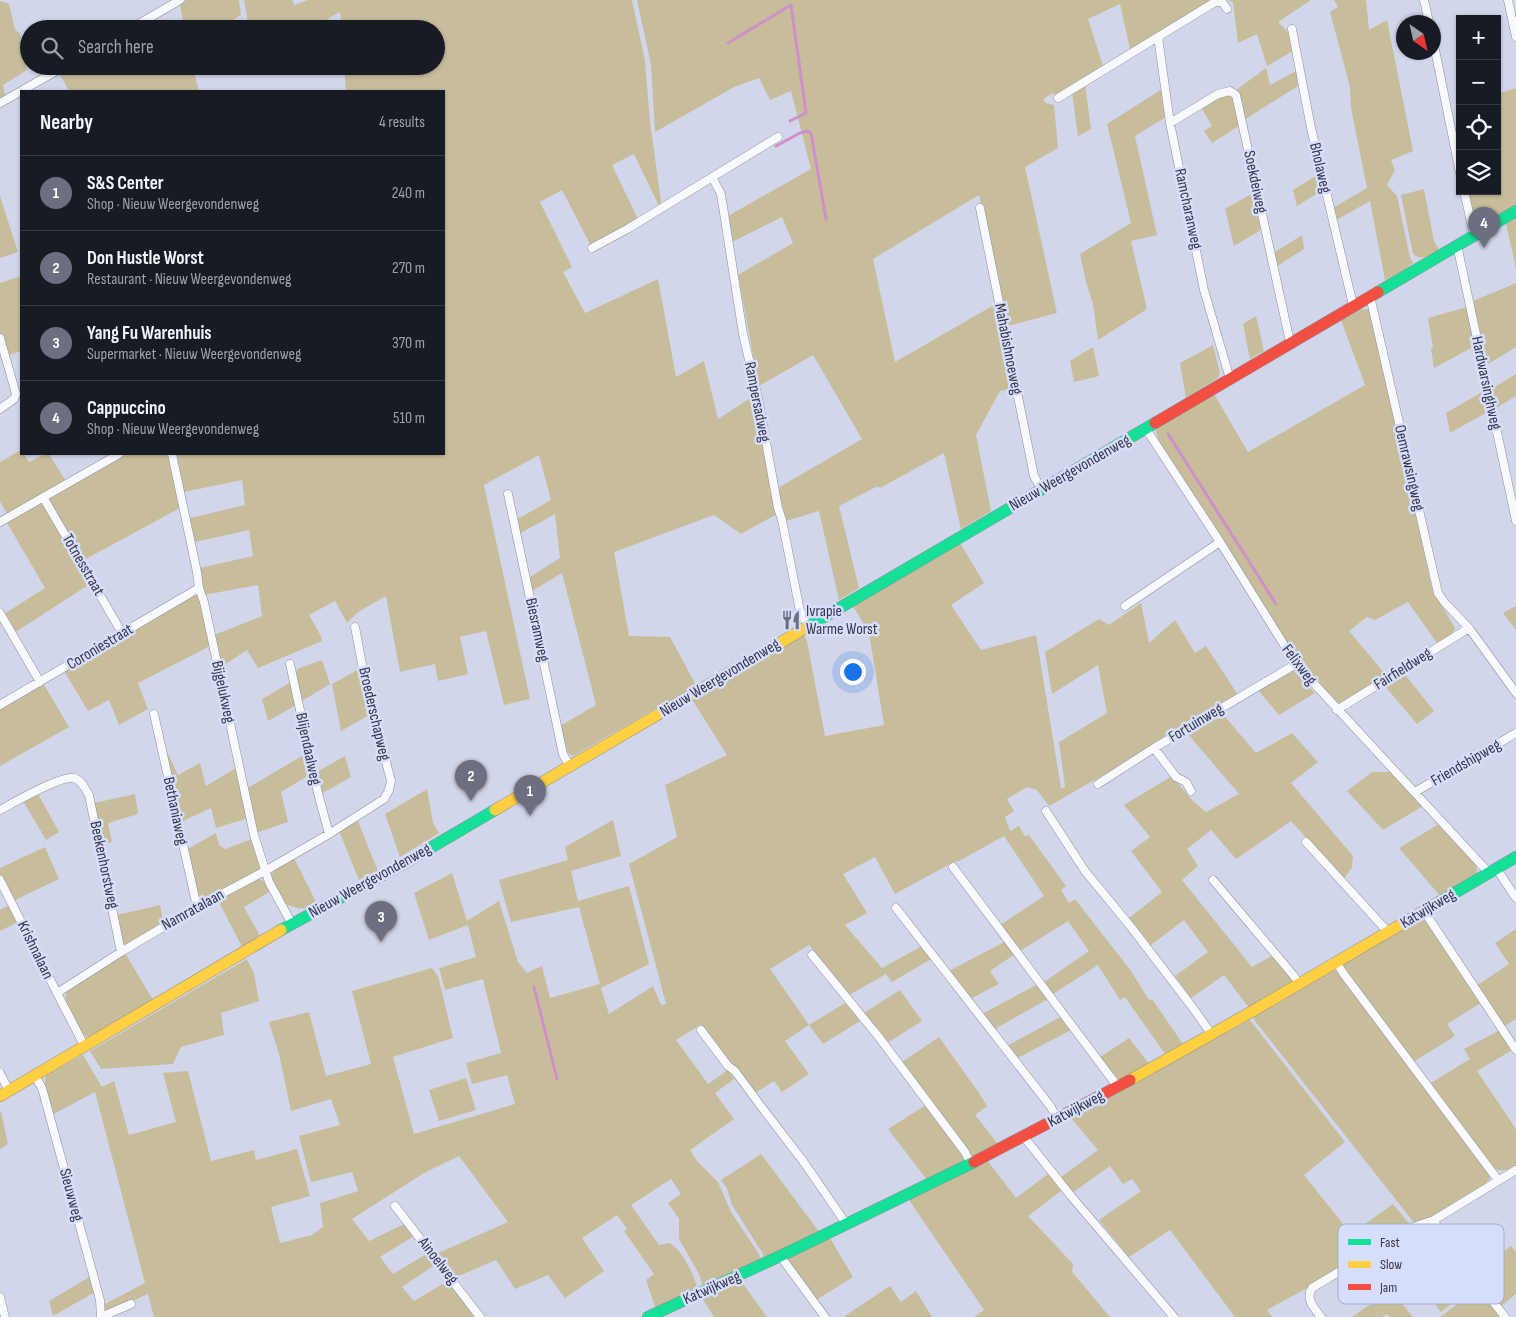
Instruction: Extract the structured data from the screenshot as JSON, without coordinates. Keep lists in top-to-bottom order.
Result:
{
  "streets": {
    "street": [
      "Bholaweg",
      "Soekdeiweg",
      "Ramcharanweg",
      "Mahabishnoeweg",
      "Hardwarsinghweg",
      "Rampersadweg",
      "Oemrawsingweg",
      "Nieuw Weergevondenweg",
      "Totnesstraat",
      "Biesramweg",
      "Coroniestraat",
      "Felixweg",
      "Fairfieldweg",
      "Bijgelukweg",
      "Broederschapweg",
      "Fortuinweg",
      "Blijendaalweg",
      "Friendshipweg",
      "Bethaniaweg",
      "Beekenhorstweg",
      "Katwijkweg",
      "Namratalaan",
      "Krishnalaan",
      "Sieuwweg",
      "Ainoelweg"
    ]
  },
  "crossings": [
    ["Bholaweg", "Nieuw Weergevondenweg"],
    ["Soekdeiweg", "Ramcharanweg"],
    ["Soekdeiweg", "Nieuw Weergevondenweg"],
    ["Ramcharanweg", "Nieuw Weergevondenweg"],
    ["Mahabishnoeweg", "Nieuw Weergevondenweg"],
    ["Hardwarsinghweg", "Nieuw Weergevondenweg"],
    ["Rampersadweg", "Nieuw Weergevondenweg"],
    ["Oemrawsingweg", "Nieuw Weergevondenweg"],
    ["Oemrawsingweg", "Fairfieldweg"],
    ["Nieuw Weergevondenweg", "Biesramweg"],
    ["Nieuw Weergevondenweg", "Felixweg"],
    ["Nieuw Weergevondenweg", "Bijgelukweg"],
    ["Nieuw Weergevondenweg", "Sieuwweg"],
    ["Totnesstraat", "Coroniestraat"],
    ["Coroniestraat", "Bijgelukweg"],
    ["Felixweg", "Fairfieldweg"],
    ["Felixweg", "Fortuinweg"],
    ["Felixweg", "Friendshipweg"],
    ["Felixweg", "Katwijkweg"],
    ["Bijgelukweg", "Namratalaan"],
    ["Broederschapweg", "Namratalaan"],
    ["Blijendaalweg", "Namratalaan"],
    ["Bethaniaweg", "Namratalaan"],
    ["Beekenhorstweg", "Namratalaan"],
    ["Namratalaan", "Krishnalaan"]
  ],
  "places": {
    "restaurant": ["Ivrapie Warme Worst"]
  },
  "legend": ["Fast", "Slow", "Jam"],
  "north": "bottom right",
  "page": {
    "map_buttons": ["+", "−"],
    "search": "Search here",
    "heading": ["Nearby", "4 results"],
    "list": [
      {
        "mark": "1",
        "name": "S&S Center",
        "note": "Shop · Nieuw Weergevondenweg",
        "value": "240 m"
      },
      {
        "mark": "2",
        "name": "Don Hustle Worst",
        "note": "Restaurant · Nieuw Weergevondenweg",
        "value": "270 m"
      },
      {
        "mark": "3",
        "name": "Yang Fu Warenhuis",
        "note": "Supermarket · Nieuw Weergevondenweg",
        "value": "370 m"
      },
      {
        "mark": "4",
        "name": "Cappuccino",
        "note": "Shop · Nieuw Weergevondenweg",
        "value": "510 m"
      }
    ],
    "pins": [
      "4",
      "2",
      "1",
      "3"
    ]
  }
}
